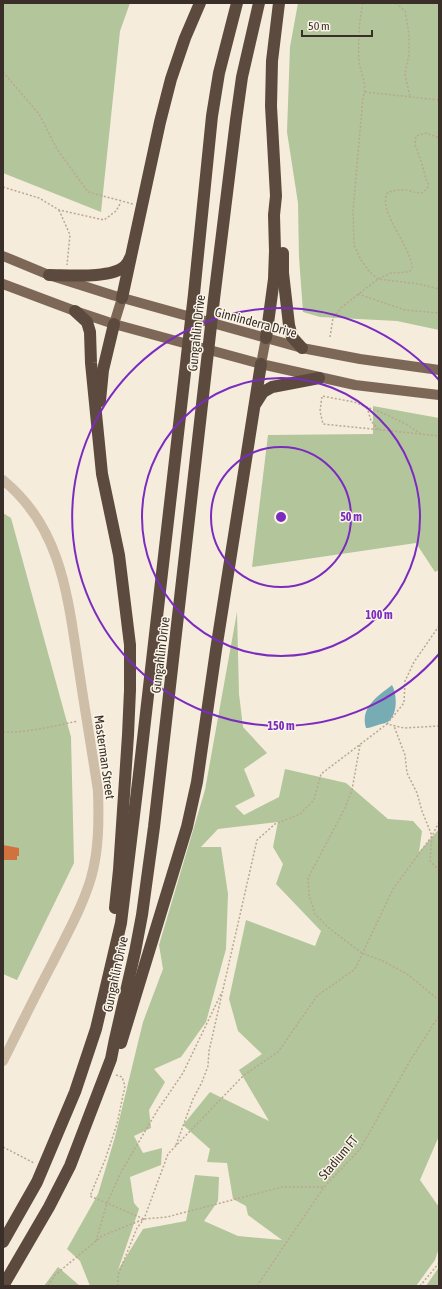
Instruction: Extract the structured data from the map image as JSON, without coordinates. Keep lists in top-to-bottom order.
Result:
{
  "streets": {
    "highway": ["Gungahlin Drive"],
    "main road": ["Ginninderra Drive"],
    "street": ["Masterman Street"],
    "path": ["Stadium FT"]
  },
  "scale_bar": "50 m",
  "rings": ["50 m", "100 m", "150 m"]
}
